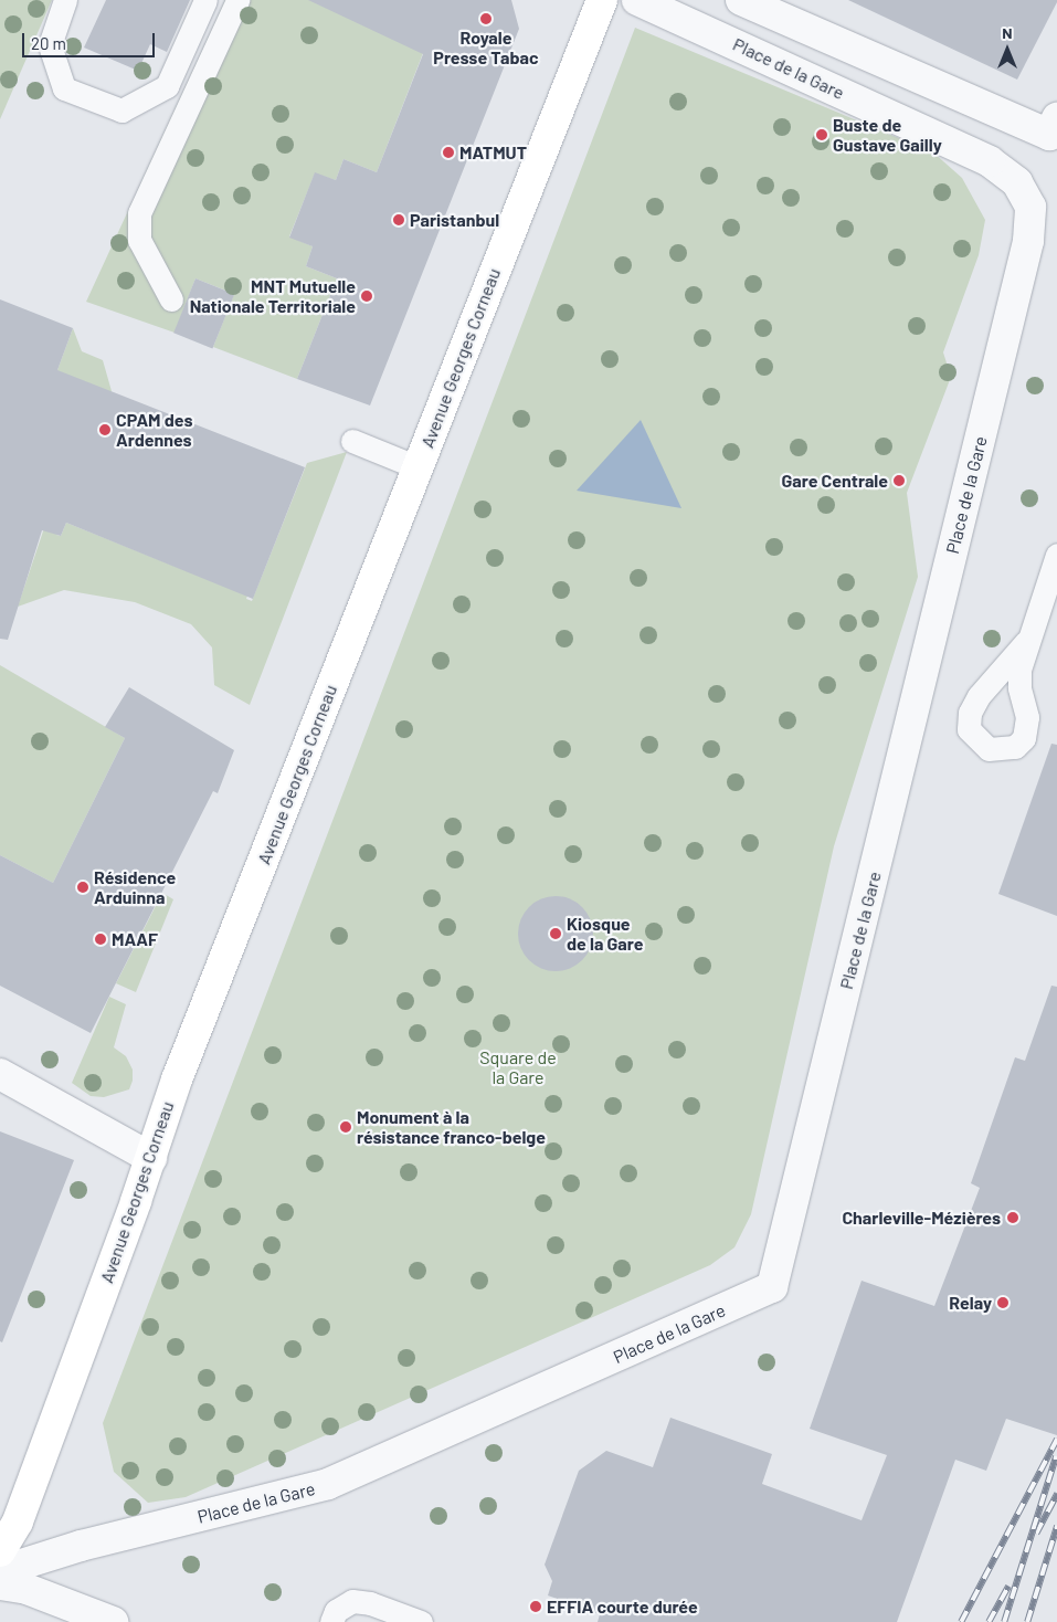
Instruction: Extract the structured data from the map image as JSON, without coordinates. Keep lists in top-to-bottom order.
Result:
{
  "streets": {
    "main road": ["Avenue Georges Corneau"],
    "street": ["Place de la Gare"]
  },
  "parks": ["Square de la Gare"],
  "places": [
    "Royale Presse Tabac",
    "Buste de Gustave Gailly",
    "MATMUT",
    "Paristanbul",
    "MNT Mutuelle Nationale Territoriale",
    "CPAM des Ardennes",
    "Gare Centrale",
    "Résidence Arduinna",
    "Kiosque de la Gare",
    "MAAF",
    "Monument à la résistance franco-belge",
    "Charleville-Mézières",
    "Relay",
    "EFFIA courte durée"
  ],
  "scale_bar": "20 m",
  "north": "top"
}
